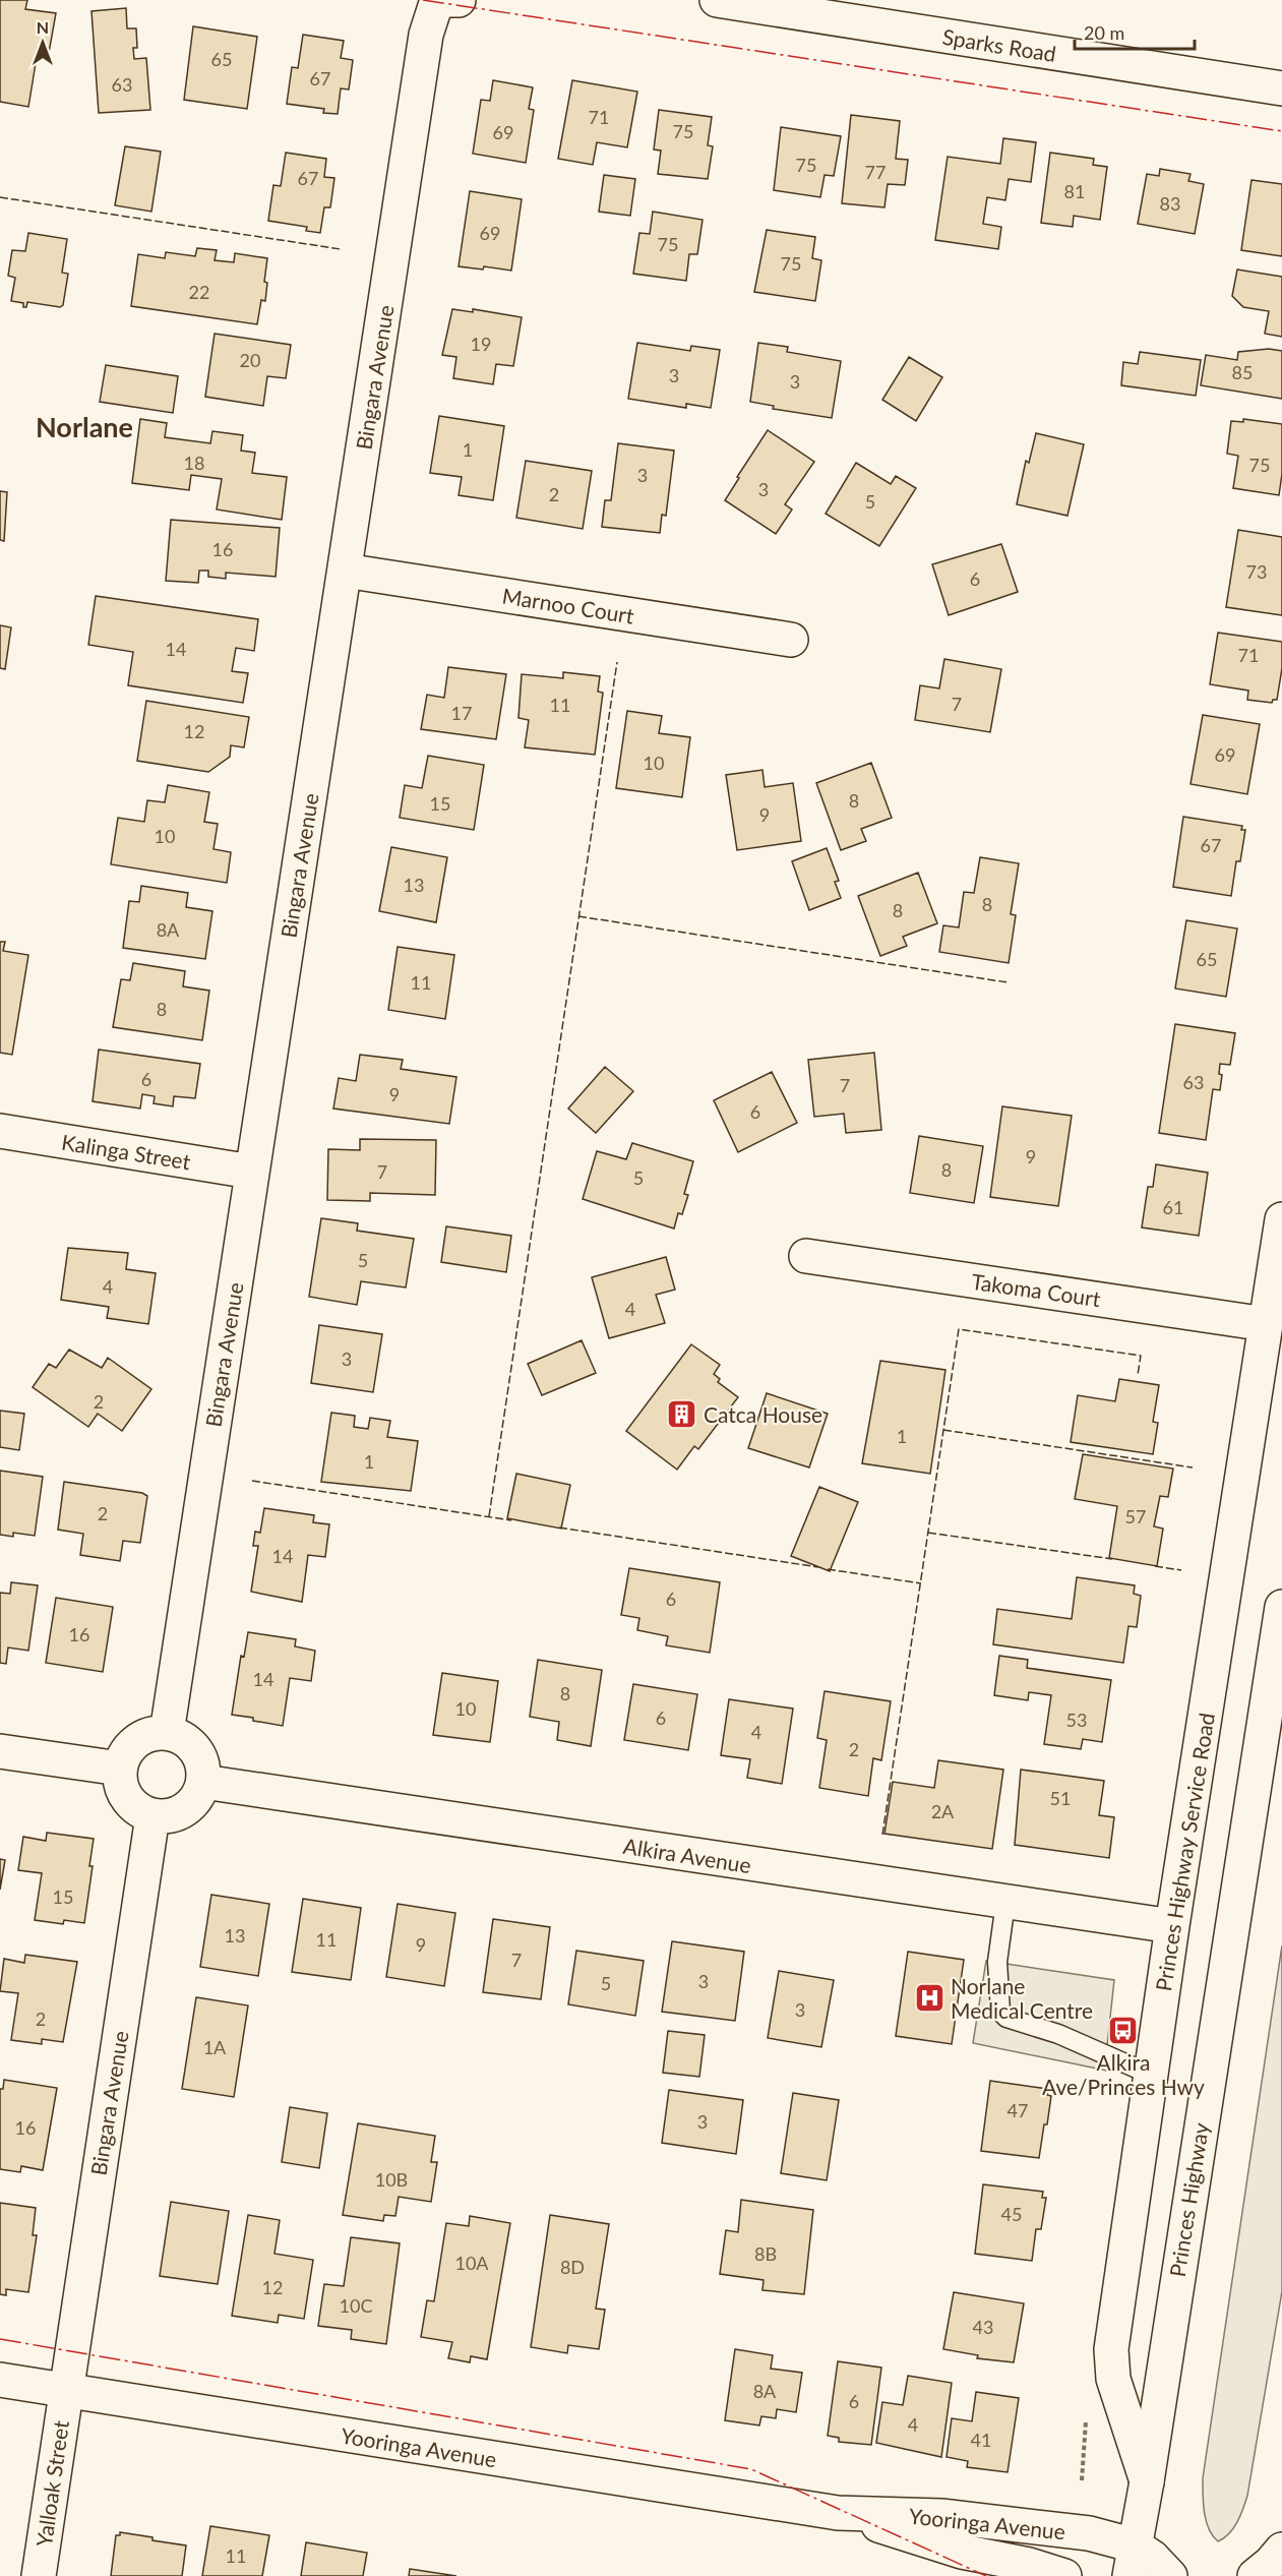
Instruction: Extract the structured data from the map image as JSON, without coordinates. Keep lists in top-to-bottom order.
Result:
{
  "streets": {
    "main road": [
      "Sparks Road",
      "Bingara Avenue",
      "Marnoo Court",
      "Kalinga Street",
      "Takoma Court",
      "Princes Highway Service Road",
      "Alkira Avenue",
      "Princes Highway",
      "Yooringa Avenue",
      "Yalloak Street"
    ]
  },
  "crossings": [
    ["Bingara Avenue", "Marnoo Court"],
    ["Bingara Avenue", "Kalinga Street"],
    ["Bingara Avenue", "Alkira Avenue"],
    ["Bingara Avenue", "Yooringa Avenue"],
    ["Bingara Avenue", "Yalloak Street"],
    ["Takoma Court", "Princes Highway Service Road"],
    ["Princes Highway Service Road", "Alkira Avenue"],
    ["Princes Highway Service Road", "Princes Highway"],
    ["Princes Highway", "Yooringa Avenue"],
    ["Yooringa Avenue", "Yalloak Street"]
  ],
  "districts": ["Norlane"],
  "places": {
    "building": ["Catca House"],
    "hospital": ["Norlane Medical Centre"],
    "bus stop": ["Alkira Ave/Princes Hwy"]
  },
  "house_numbers": [
    "65",
    "67",
    "63",
    "71",
    "75",
    "69",
    "75",
    "77",
    "67",
    "81",
    "83",
    "69",
    "75",
    "75",
    "22",
    "19",
    "20",
    "85",
    "3",
    "3",
    "1",
    "18",
    "75",
    "3",
    "3",
    "2",
    "5",
    "16",
    "73",
    "6",
    "14",
    "71",
    "7",
    "11",
    "17",
    "12",
    "69",
    "10",
    "8",
    "15",
    "9",
    "10",
    "67",
    "13",
    "8",
    "8",
    "8A",
    "65",
    "11",
    "8",
    "6",
    "63",
    "7",
    "9",
    "6",
    "9",
    "8",
    "7",
    "5",
    "61",
    "5",
    "4",
    "4",
    "3",
    "2",
    "1",
    "1",
    "2",
    "57",
    "14",
    "6",
    "16",
    "14",
    "8",
    "10",
    "6",
    "53",
    "4",
    "2",
    "51",
    "2A",
    "15",
    "13",
    "11",
    "9",
    "7",
    "3",
    "5",
    "3",
    "2",
    "1A",
    "47",
    "3",
    "16",
    "10B",
    "45",
    "8B",
    "10A",
    "8D",
    "12",
    "10C",
    "43",
    "8A",
    "6",
    "4",
    "41",
    "11"
  ],
  "scale_bar": "20 m",
  "north": "top"
}
